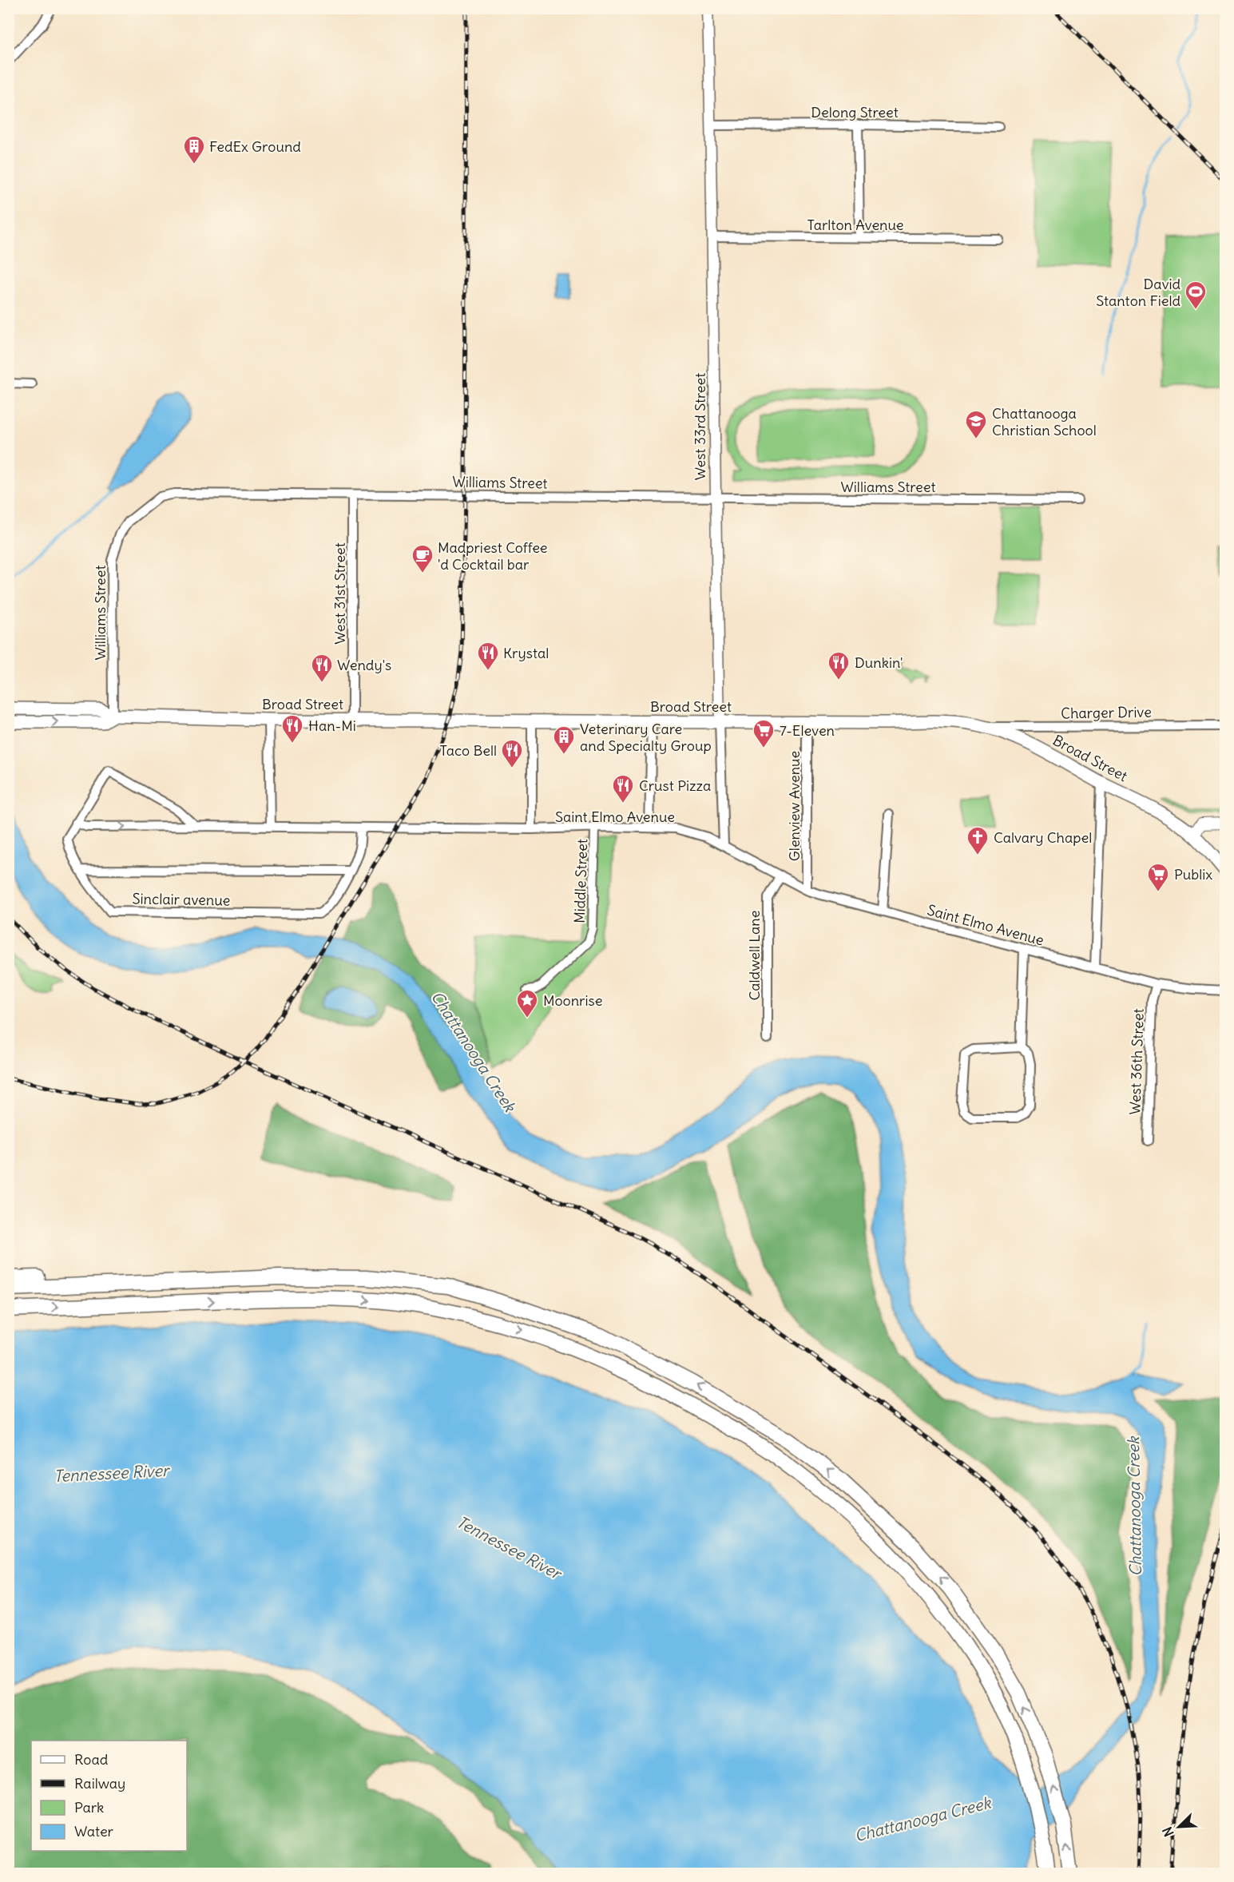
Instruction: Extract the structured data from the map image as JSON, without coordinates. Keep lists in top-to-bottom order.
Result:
{
  "streets": {
    "main road": ["Broad Street"],
    "street": [
      "Delong Street",
      "Tarlton Avenue",
      "West 33rd Street",
      "Williams Street",
      "West 31st Street",
      "Charger Drive",
      "Glenview Avenue",
      "Saint Elmo Avenue",
      "Middle Street",
      "Sinclair avenue",
      "Caldwell Lane",
      "West 36th Street"
    ]
  },
  "crossings": [
    ["Delong Street", "West 33rd Street"],
    ["Tarlton Avenue", "West 33rd Street"],
    ["West 33rd Street", "Williams Street"],
    ["West 33rd Street", "Broad Street"],
    ["West 33rd Street", "Saint Elmo Avenue"],
    ["Williams Street", "West 31st Street"],
    ["Williams Street", "Broad Street"],
    ["West 31st Street", "Broad Street"],
    ["Broad Street", "Charger Drive"],
    ["Broad Street", "Glenview Avenue"],
    ["Glenview Avenue", "Saint Elmo Avenue"],
    ["Saint Elmo Avenue", "Middle Street"],
    ["Saint Elmo Avenue", "Sinclair avenue"],
    ["Saint Elmo Avenue", "Caldwell Lane"],
    ["Saint Elmo Avenue", "West 36th Street"]
  ],
  "water": ["Chattanooga Creek", "Tennessee River"],
  "places": {
    "building": ["FedEx Ground", "Veterinary Care and Specialty Group"],
    "sports": ["David Stanton Field"],
    "school or university": ["Chattanooga Christian School"],
    "cafe": ["Madpriest Coffee 'd Cocktail bar"],
    "restaurant": [
      "Krystal",
      "Dunkin'",
      "Wendy's",
      "Han-Mi",
      "Taco Bell",
      "Crust Pizza"
    ],
    "supermarket": ["7-Eleven", "Publix"],
    "church": ["Calvary Chapel"],
    "place": ["Moonrise"]
  },
  "legend": [
    "Road",
    "Railway",
    "Park",
    "Water"
  ],
  "north": "bottom left"
}
